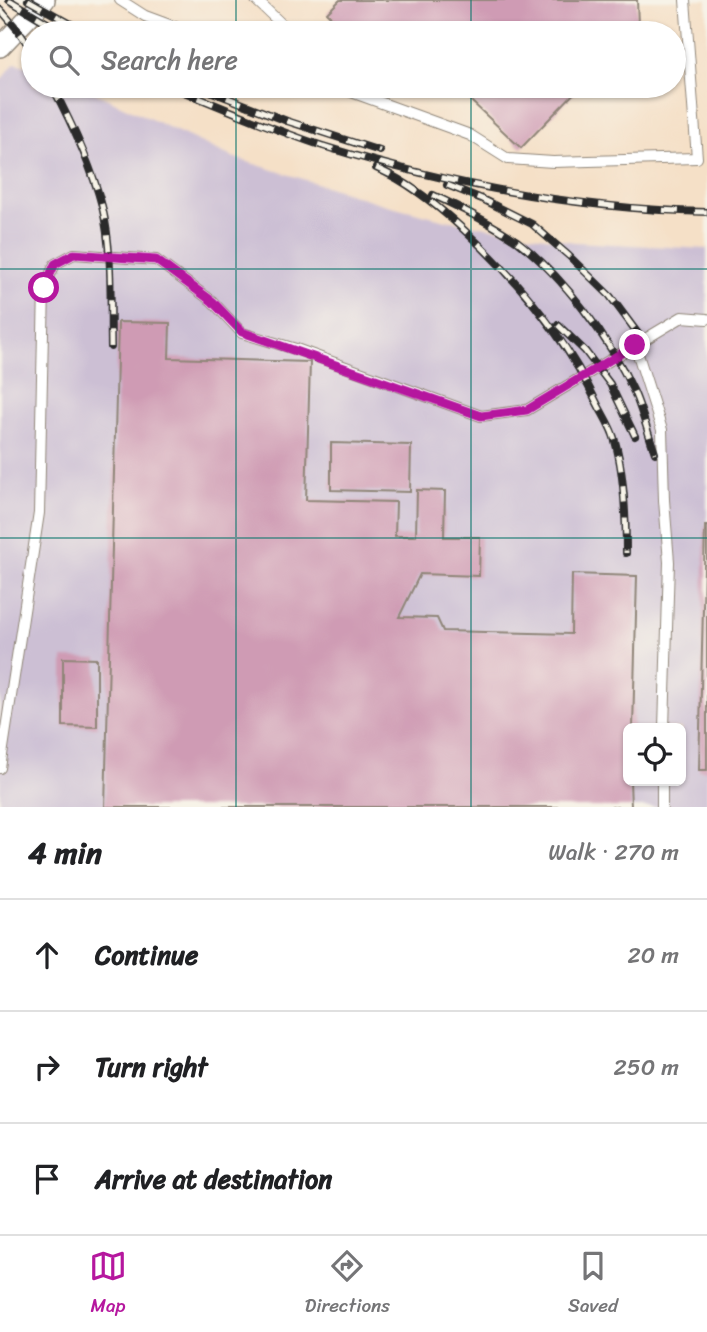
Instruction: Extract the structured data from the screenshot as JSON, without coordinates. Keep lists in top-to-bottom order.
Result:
{
  "page": {
    "search": "Search here",
    "heading": ["4 min", "Walk · 270 m"],
    "list": [
      ["Continue", "20 m"],
      ["Turn right", "250 m"],
      "Arrive at destination"
    ],
    "nav": ["Map", "Directions", "Saved"]
  }
}
